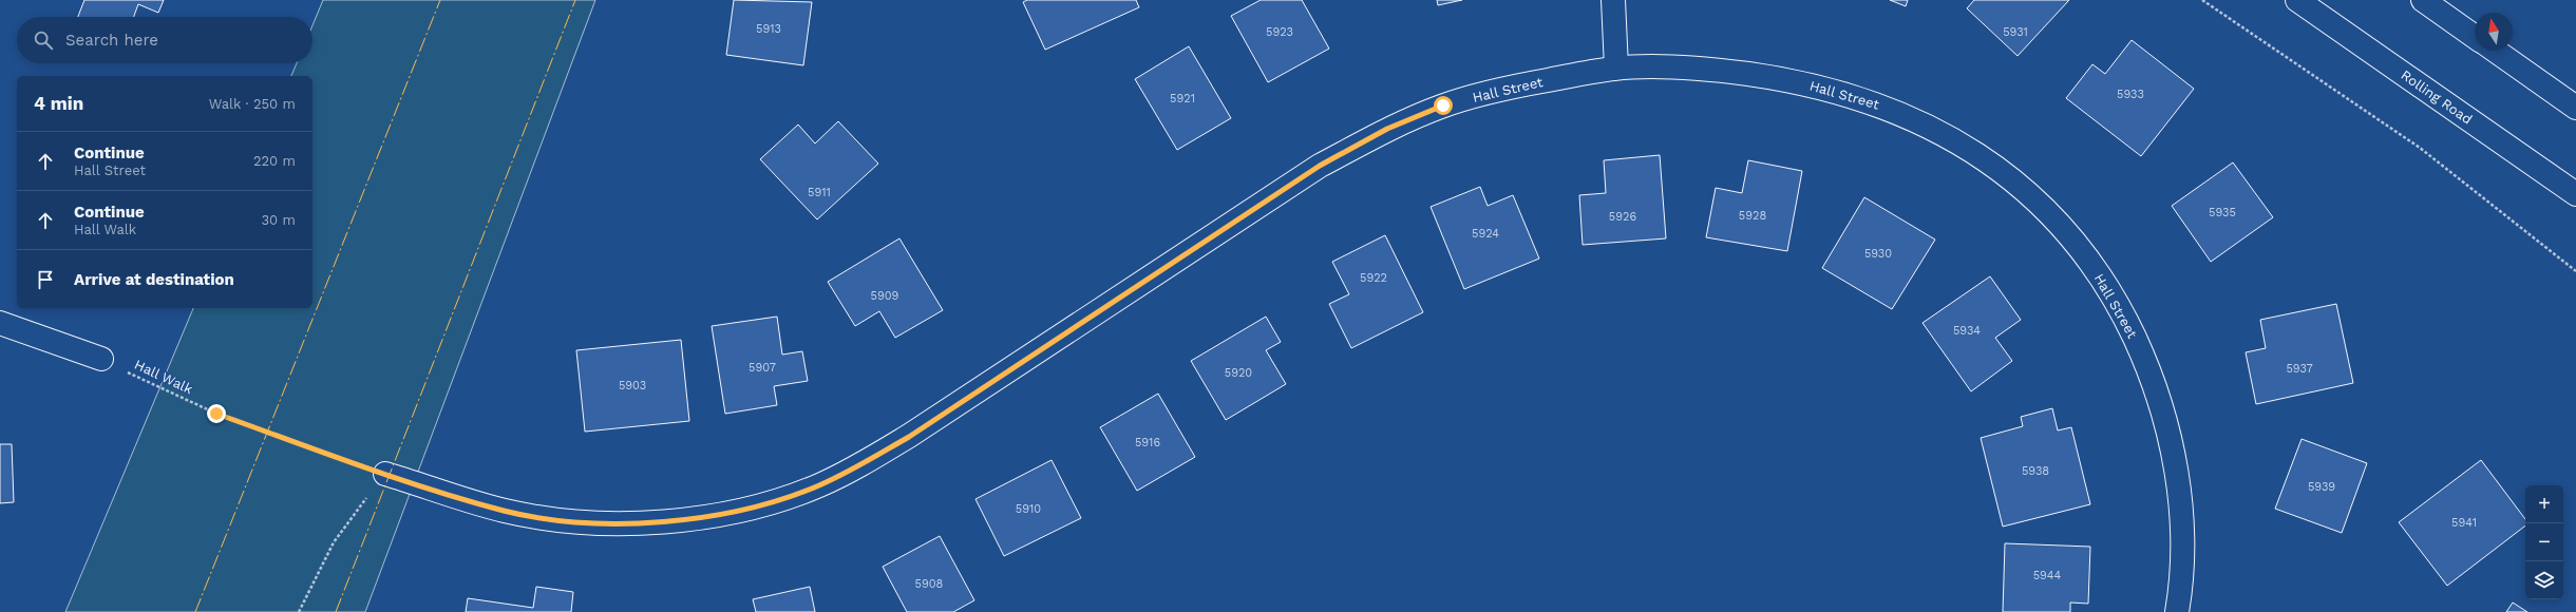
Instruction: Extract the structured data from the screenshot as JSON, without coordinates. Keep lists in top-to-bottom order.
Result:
{
  "streets": {
    "street": ["Hall Street", "Rolling Road"],
    "path": ["Hall Walk"]
  },
  "crossings": [
    ["Hall Street", "Hall Walk"]
  ],
  "house_numbers": [
    "5913",
    "5923",
    "5931",
    "5933",
    "5921",
    "5911",
    "5935",
    "5928",
    "5926",
    "5924",
    "5930",
    "5922",
    "5909",
    "5934",
    "5907",
    "5937",
    "5920",
    "5903",
    "5916",
    "5938",
    "5939",
    "5910",
    "5941",
    "5944",
    "5908"
  ],
  "north": "top",
  "page": {
    "search": "Search here",
    "heading": ["4 min", "Walk · 250 m"],
    "list": [
      ["Continue", "Hall Street", "220 m"],
      ["Continue", "Hall Walk", "30 m"],
      "Arrive at destination"
    ],
    "map_buttons": ["+", "−"]
  }
}
